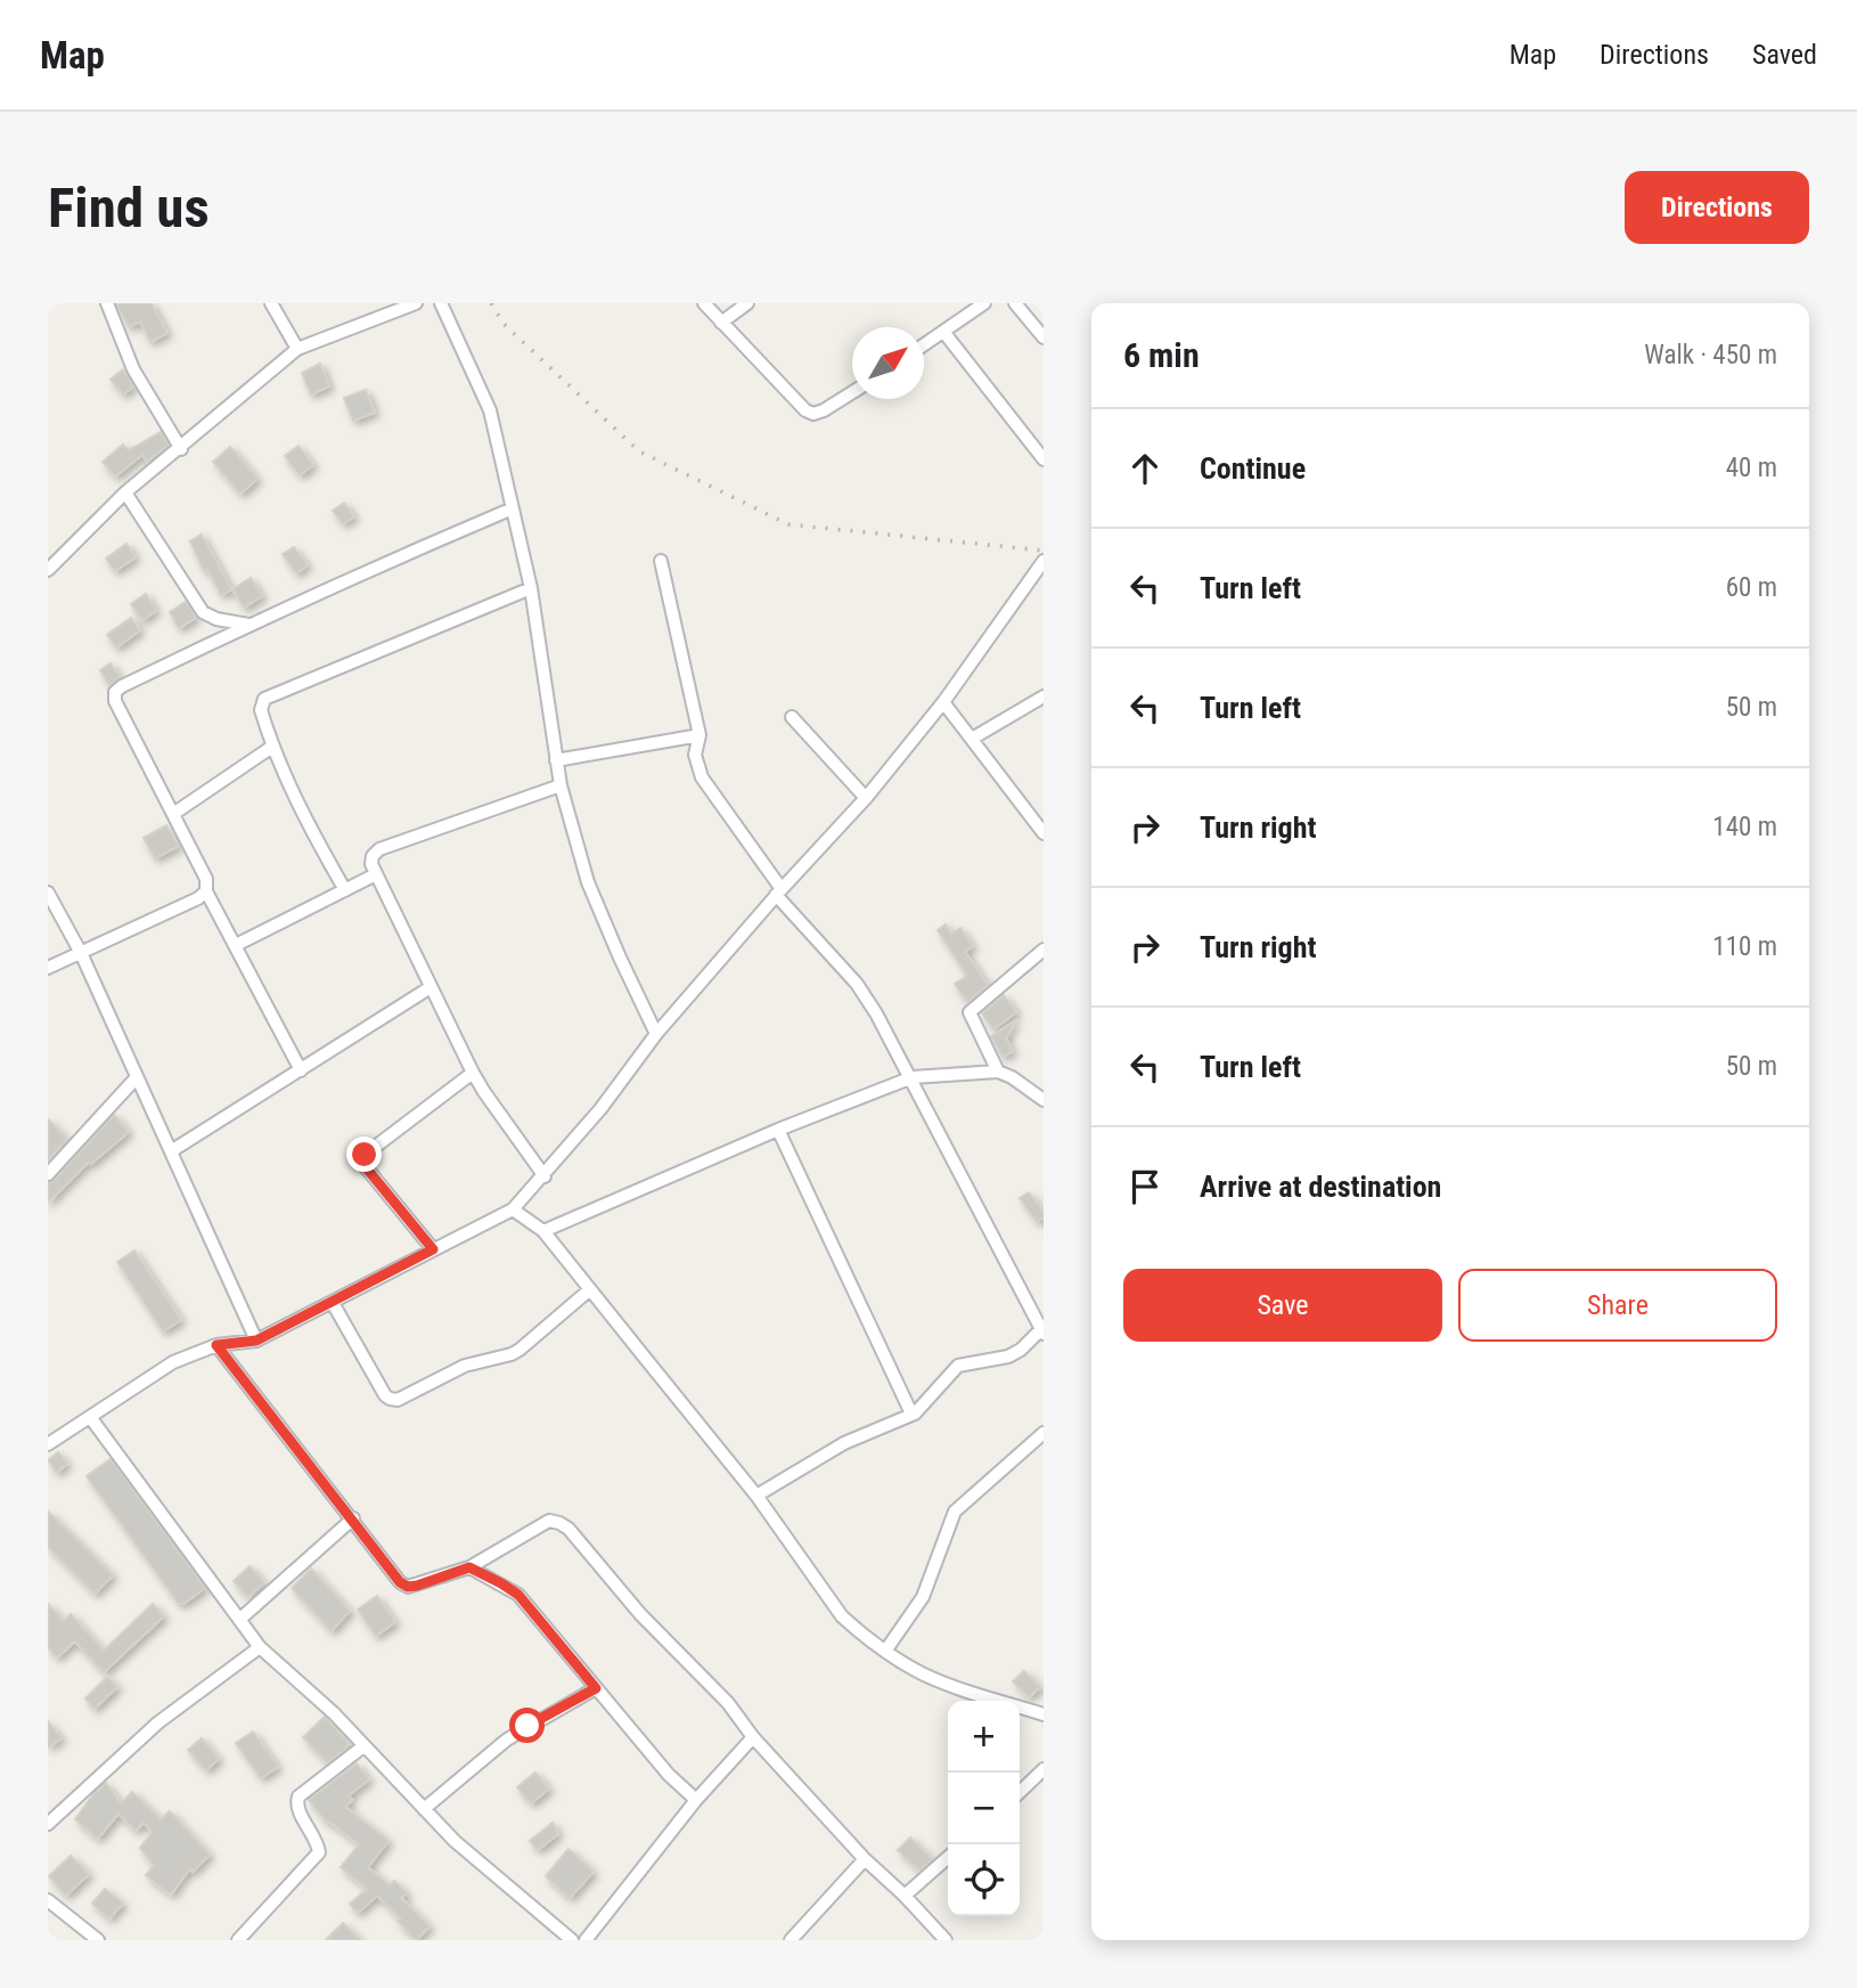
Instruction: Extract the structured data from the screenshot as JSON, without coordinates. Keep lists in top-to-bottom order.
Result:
{
  "north": "top right",
  "page": {
    "header": "Map",
    "nav": ["Map", "Directions", "Saved"],
    "buttons": [
      "Directions",
      ["Save", "Share"]
    ],
    "title": "Find us",
    "heading": ["6 min", "Walk · 450 m"],
    "list": [
      ["Continue", "40 m"],
      ["Turn left", "60 m"],
      ["Turn left", "50 m"],
      ["Turn right", "140 m"],
      ["Turn right", "110 m"],
      ["Turn left", "50 m"],
      "Arrive at destination"
    ],
    "map_buttons": ["+", "−"]
  }
}
